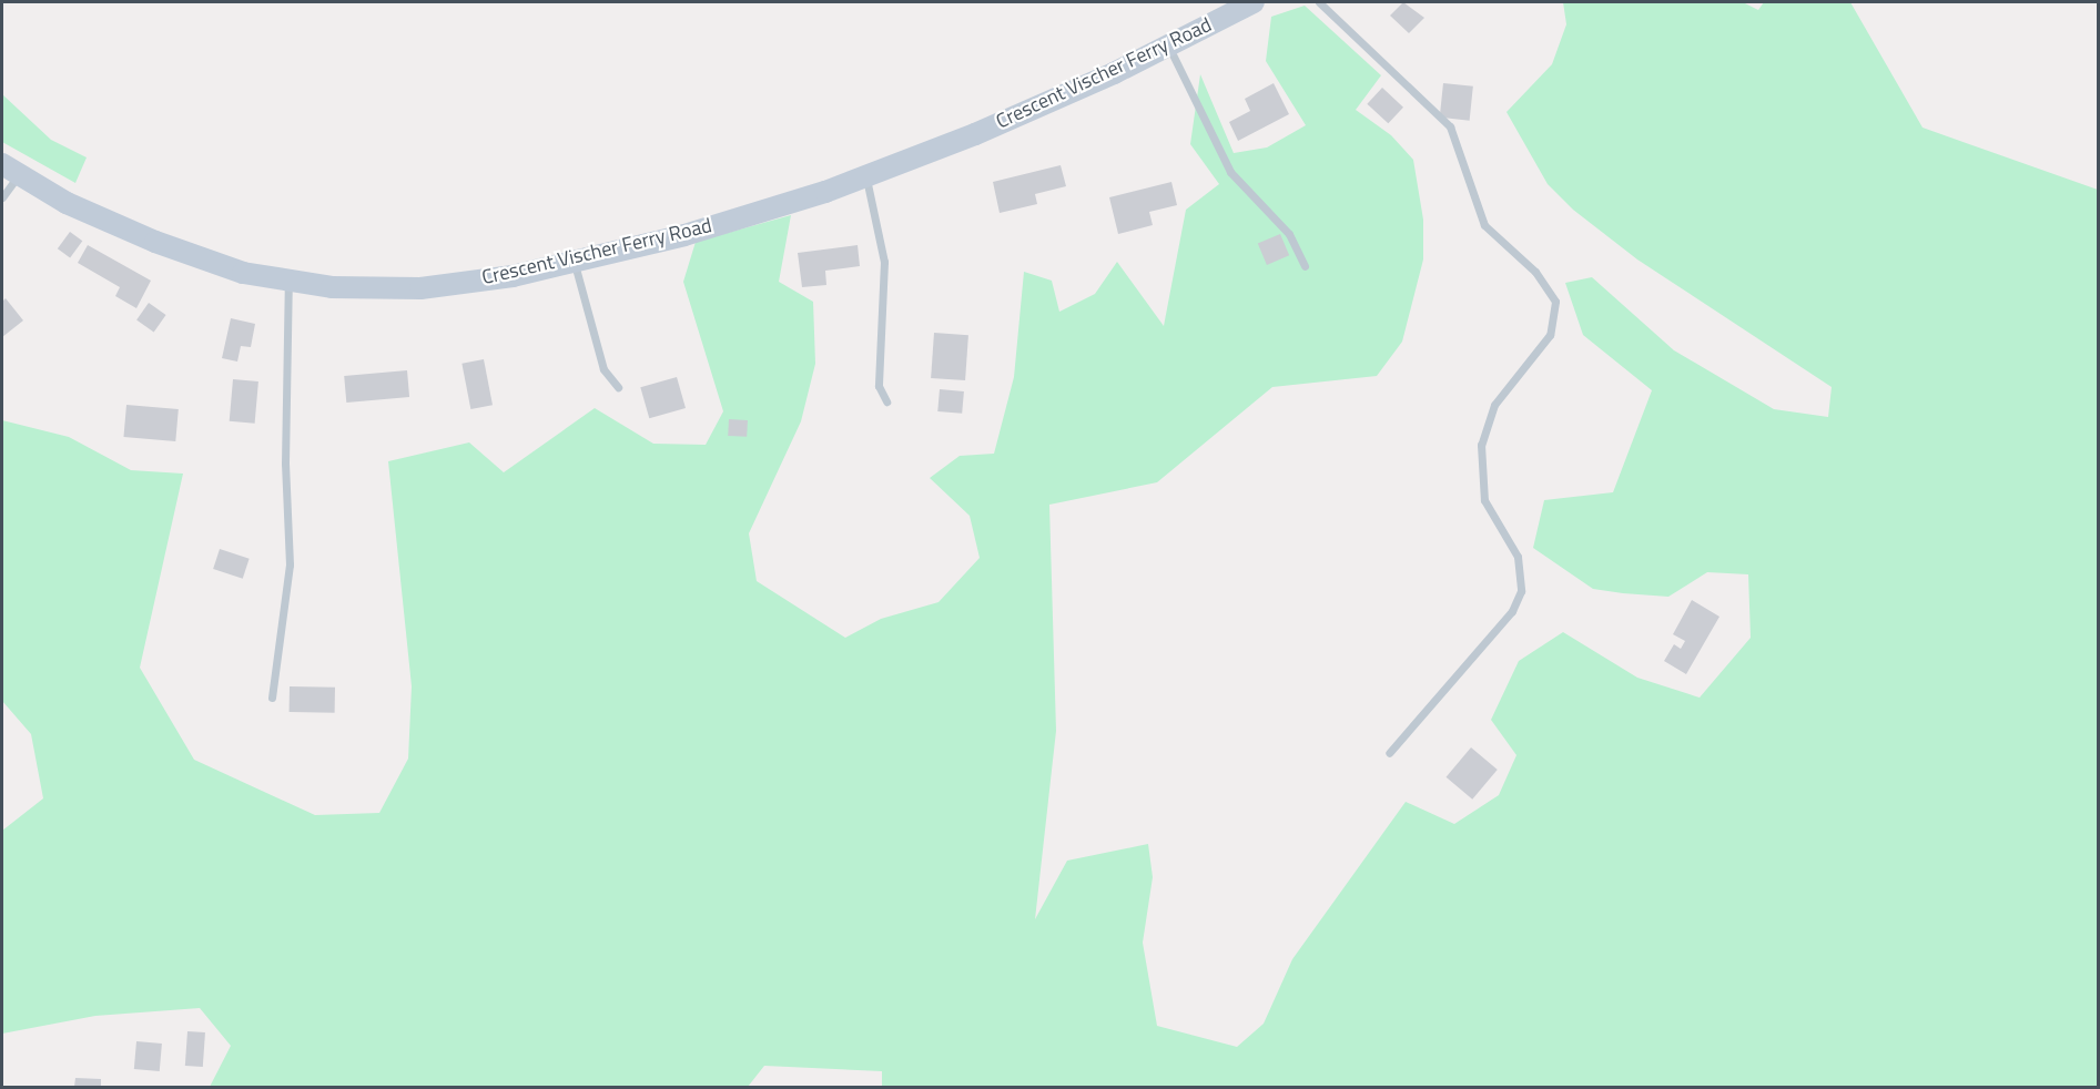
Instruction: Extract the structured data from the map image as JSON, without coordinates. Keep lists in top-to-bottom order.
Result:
{
  "streets": {
    "main road": ["Crescent Vischer Ferry Road"]
  }
}
